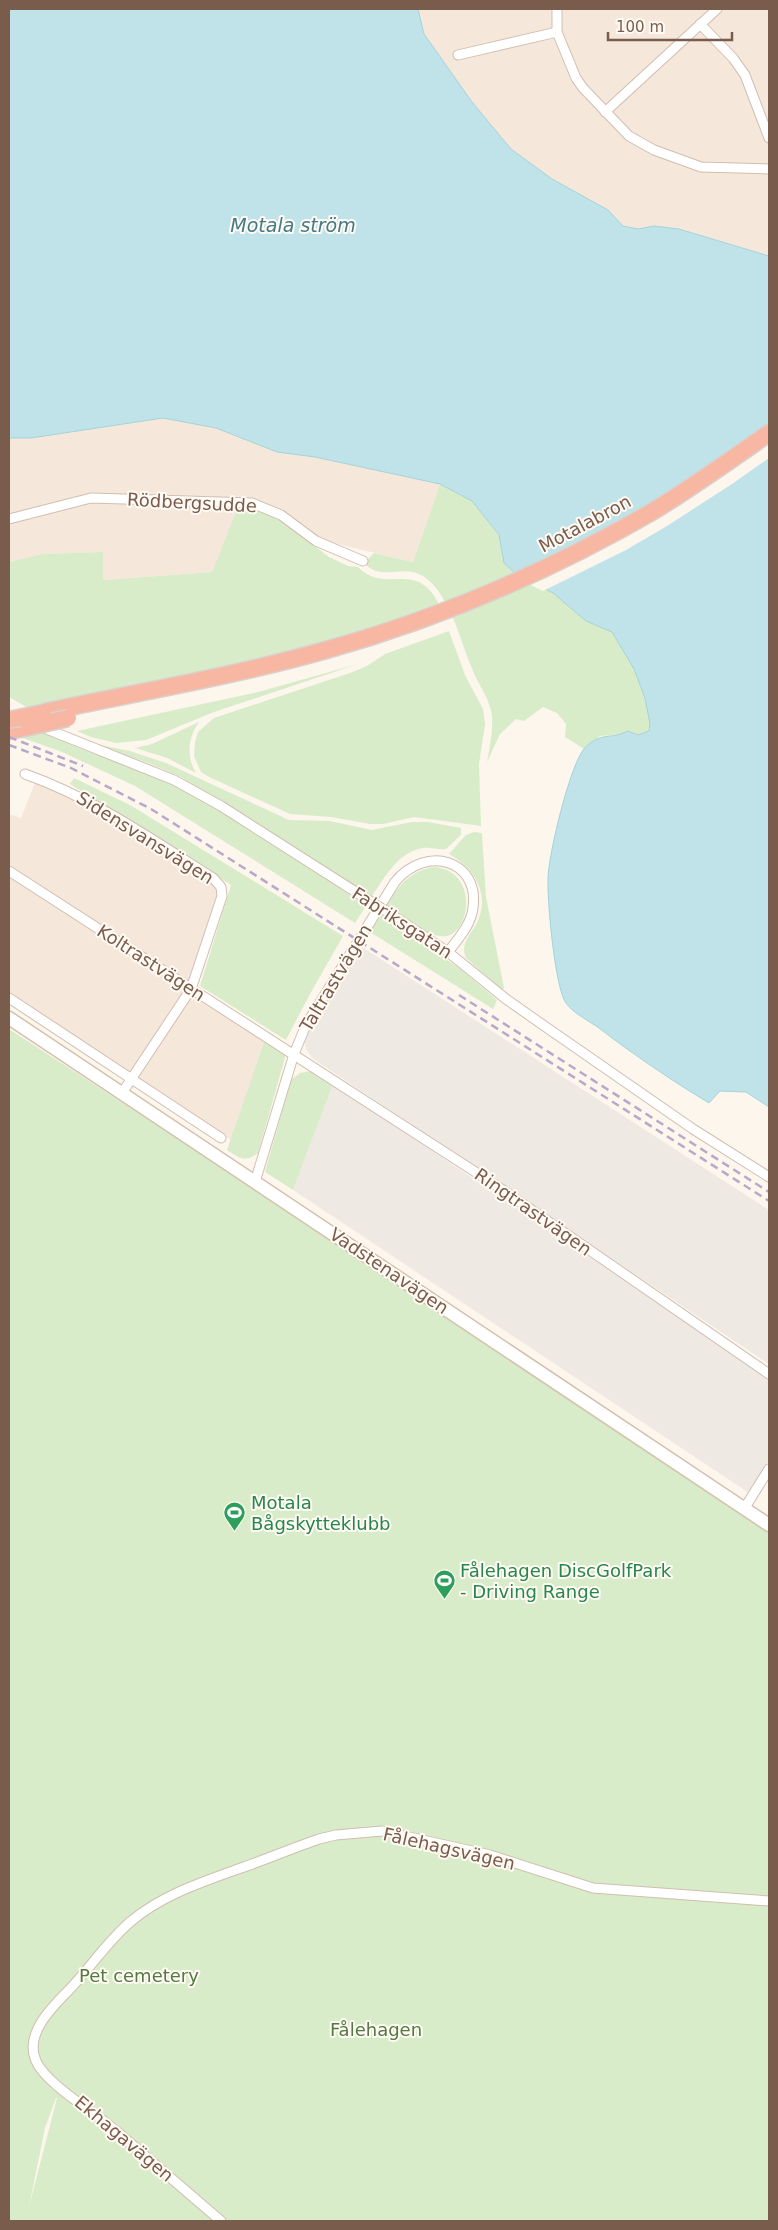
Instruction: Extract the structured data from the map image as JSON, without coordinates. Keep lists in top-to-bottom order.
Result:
{
  "streets": {
    "highway": ["Motalabron"],
    "main road": ["Vadstenavägen"],
    "street": [
      "Rödbergsudde",
      "Sidensvansvägen",
      "Fabriksgatan",
      "Koltrastvägen",
      "Taltrastvägen",
      "Ringtrastvägen",
      "Fålehagsvägen",
      "Ekhagavägen"
    ]
  },
  "crossings": [
    ["Sidensvansvägen", "Koltrastvägen"],
    ["Sidensvansvägen", "Vadstenavägen"],
    ["Fabriksgatan", "Taltrastvägen"],
    ["Koltrastvägen", "Taltrastvägen"],
    ["Koltrastvägen", "Ringtrastvägen"],
    ["Taltrastvägen", "Ringtrastvägen"],
    ["Taltrastvägen", "Vadstenavägen"],
    ["Fålehagsvägen", "Ekhagavägen"]
  ],
  "water": ["Motala ström"],
  "parks": ["Pet cemetery", "Fålehagen"],
  "places": {
    "sports": ["Motala Bågskytteklubb", "Fålehagen DiscGolfPark - Driving Range"]
  },
  "scale_bar": "100 m"
}
